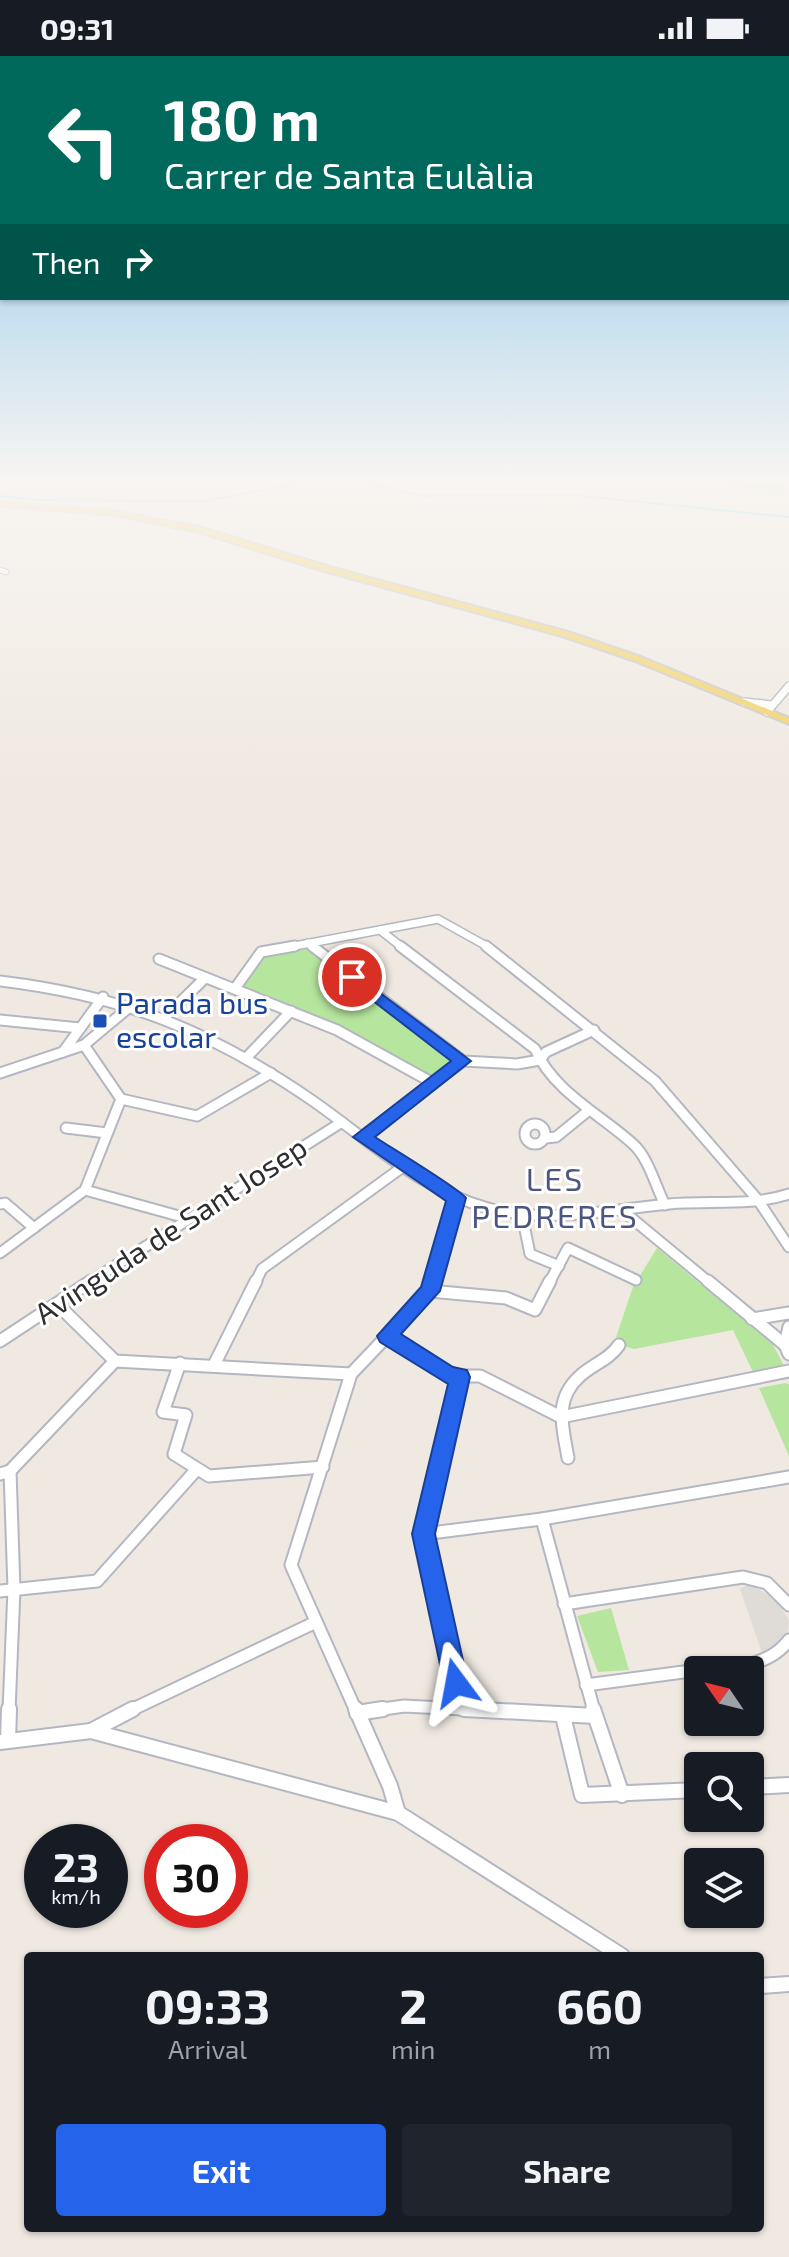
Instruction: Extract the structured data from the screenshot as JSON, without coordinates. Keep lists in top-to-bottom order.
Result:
{
  "streets": {
    "street": ["Avinguda de Sant Josep"]
  },
  "districts": ["LES PEDRERES"],
  "places": {
    "transit": ["Parada bus escolar"]
  },
  "north": "top left",
  "page": {
    "status": "09:31",
    "turn": ["180 m", "Carrer de Santa Eulàlia"],
    "then": "Then",
    "speed": "23 km/h",
    "limit": "30",
    "eta": [
      "09:33",
      "Arrival",
      "2",
      "min",
      "660",
      "m"
    ],
    "buttons": ["Exit", "Share"]
  }
}
